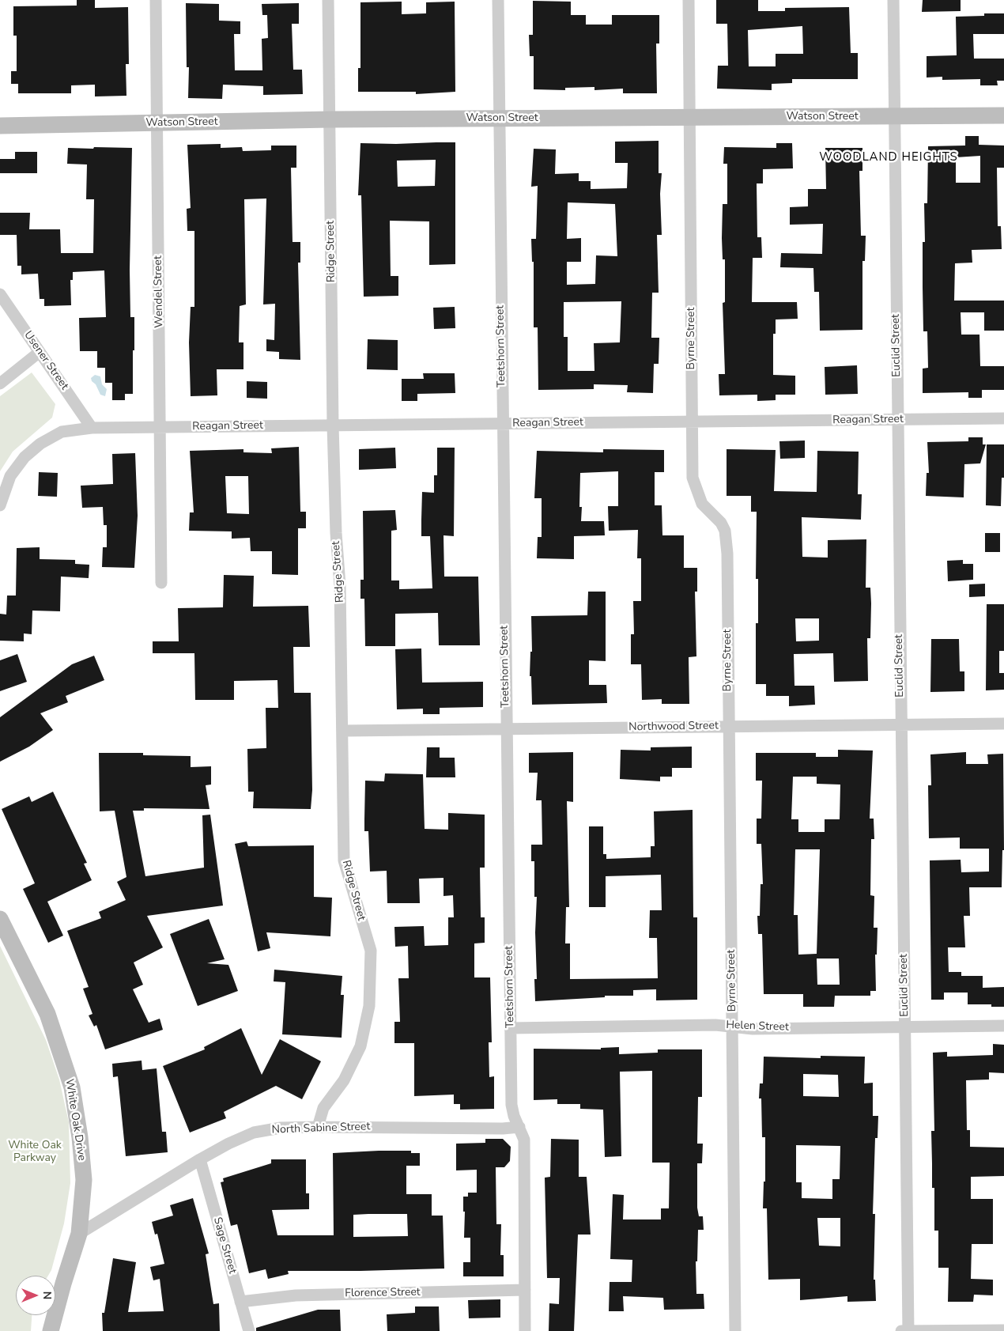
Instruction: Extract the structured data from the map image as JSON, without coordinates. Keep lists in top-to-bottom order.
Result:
{
  "streets": {
    "street": [
      "Watson Street",
      "Ridge Street",
      "Wendel Street",
      "Byrne Street",
      "Euclid Street",
      "Teetshorn Street",
      "Usener Street",
      "Reagan Street",
      "Northwood Street",
      "Helen Street",
      "White Oak Drive",
      "North Sabine Street",
      "Sage Street",
      "Florence Street"
    ]
  },
  "crossings": [
    ["Watson Street", "Ridge Street"],
    ["Watson Street", "Wendel Street"],
    ["Watson Street", "Byrne Street"],
    ["Watson Street", "Euclid Street"],
    ["Watson Street", "Teetshorn Street"],
    ["Ridge Street", "Reagan Street"],
    ["Ridge Street", "Northwood Street"],
    ["Ridge Street", "North Sabine Street"],
    ["Wendel Street", "Reagan Street"],
    ["Byrne Street", "Reagan Street"],
    ["Byrne Street", "Northwood Street"],
    ["Byrne Street", "Helen Street"],
    ["Euclid Street", "Reagan Street"],
    ["Euclid Street", "Northwood Street"],
    ["Euclid Street", "Helen Street"],
    ["Teetshorn Street", "Reagan Street"],
    ["Teetshorn Street", "Northwood Street"],
    ["Teetshorn Street", "Helen Street"],
    ["Teetshorn Street", "North Sabine Street"],
    ["Teetshorn Street", "Florence Street"],
    ["Usener Street", "Reagan Street"],
    ["White Oak Drive", "North Sabine Street"],
    ["North Sabine Street", "Sage Street"],
    ["Sage Street", "Florence Street"]
  ],
  "districts": ["WOODLAND HEIGHTS"],
  "parks": ["White Oak Parkway"],
  "north": "right"
}
